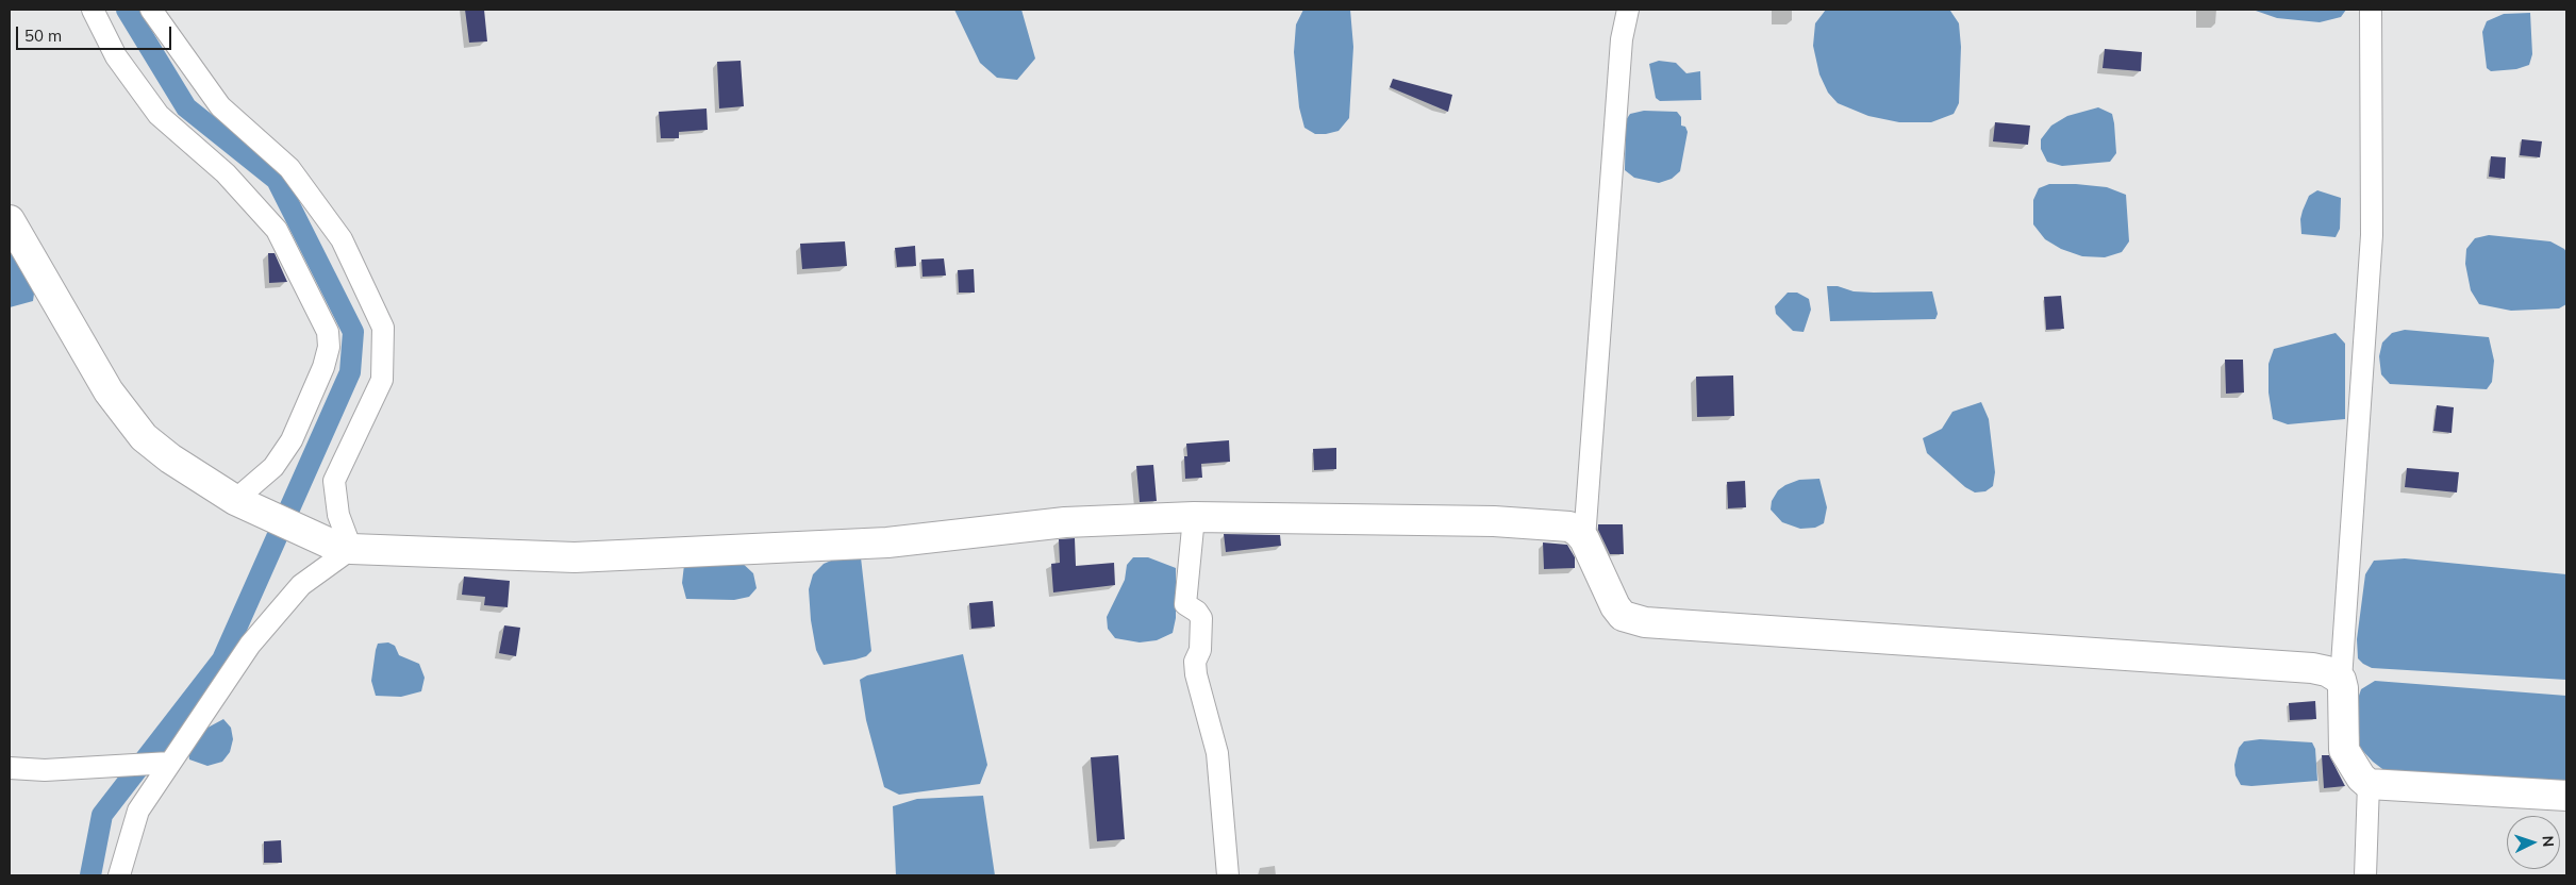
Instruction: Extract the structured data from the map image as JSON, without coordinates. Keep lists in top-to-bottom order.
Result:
{
  "scale_bar": "50 m",
  "north": "right"
}
